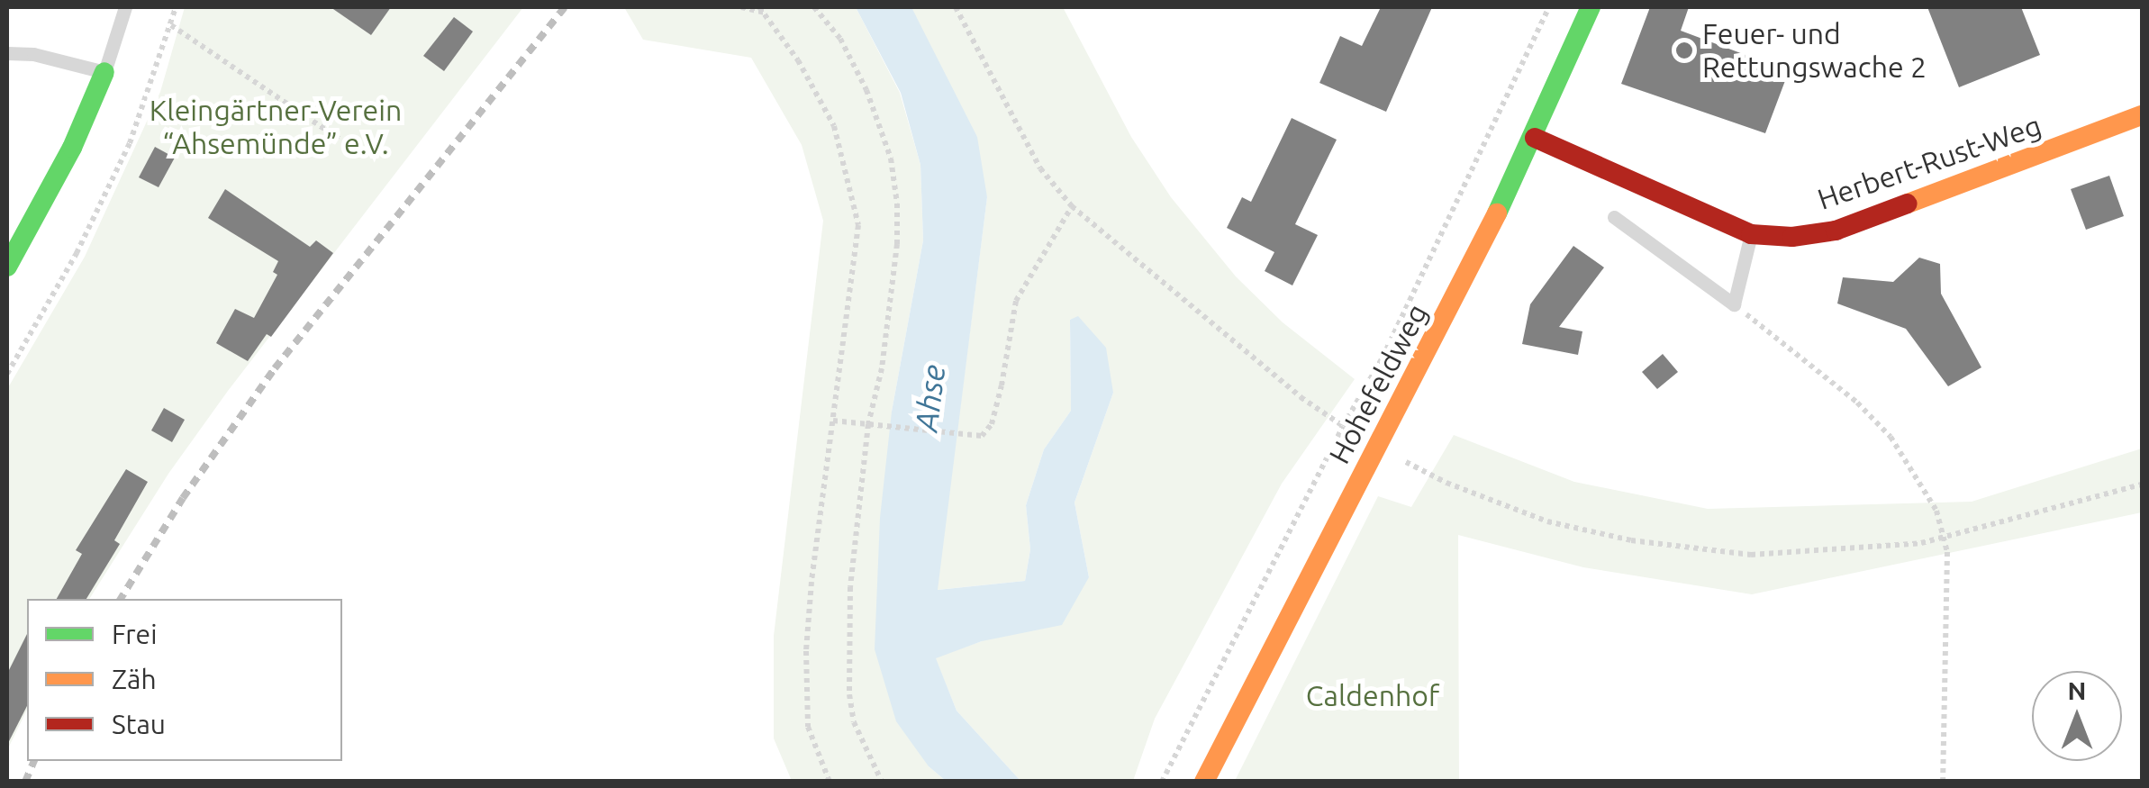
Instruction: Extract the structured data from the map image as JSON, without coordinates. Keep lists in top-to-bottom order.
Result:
{
  "streets": {
    "main road": ["Herbert-Rust-Weg", "Hohefeldweg"]
  },
  "crossings": [
    ["Herbert-Rust-Weg", "Hohefeldweg"]
  ],
  "water": ["Ahse"],
  "parks": ["Kleingärtner-Verein “Ahsemünde” e.V.", "Caldenhof"],
  "places": ["Feuer- und Rettungswache 2"],
  "legend": ["Frei", "Zäh", "Stau"],
  "north": "top"
}
